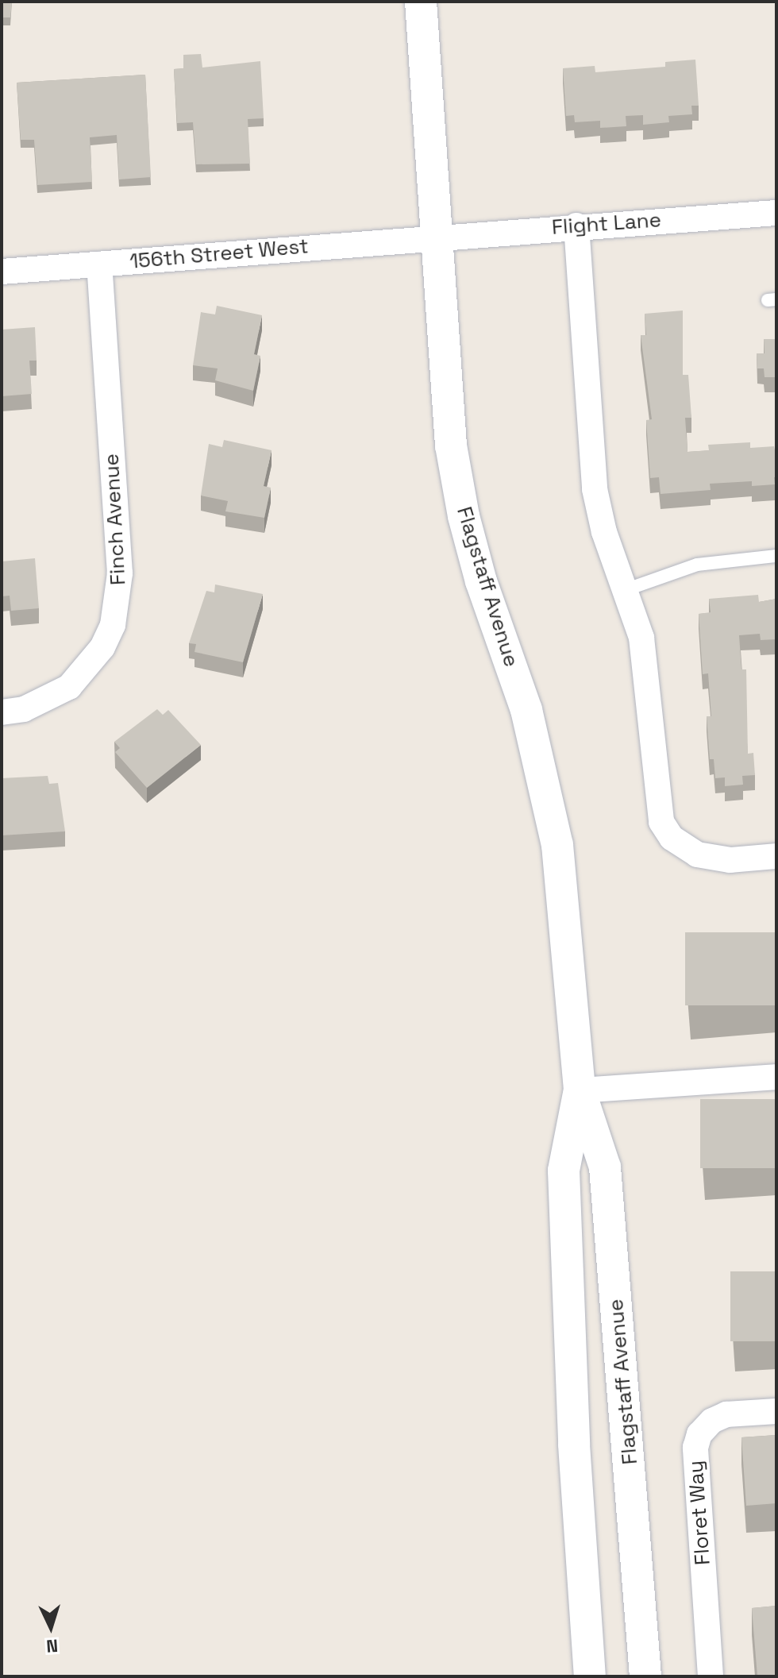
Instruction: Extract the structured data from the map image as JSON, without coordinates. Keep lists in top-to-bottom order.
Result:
{
  "streets": {
    "street": [
      "Flight Lane",
      "156th Street West",
      "Finch Avenue",
      "Flagstaff Avenue",
      "Floret Way"
    ]
  },
  "crossings": [
    ["Flight Lane", "156th Street West"],
    ["Flight Lane", "Flagstaff Avenue"],
    ["156th Street West", "Finch Avenue"],
    ["156th Street West", "Flagstaff Avenue"]
  ],
  "north": "bottom"
}
